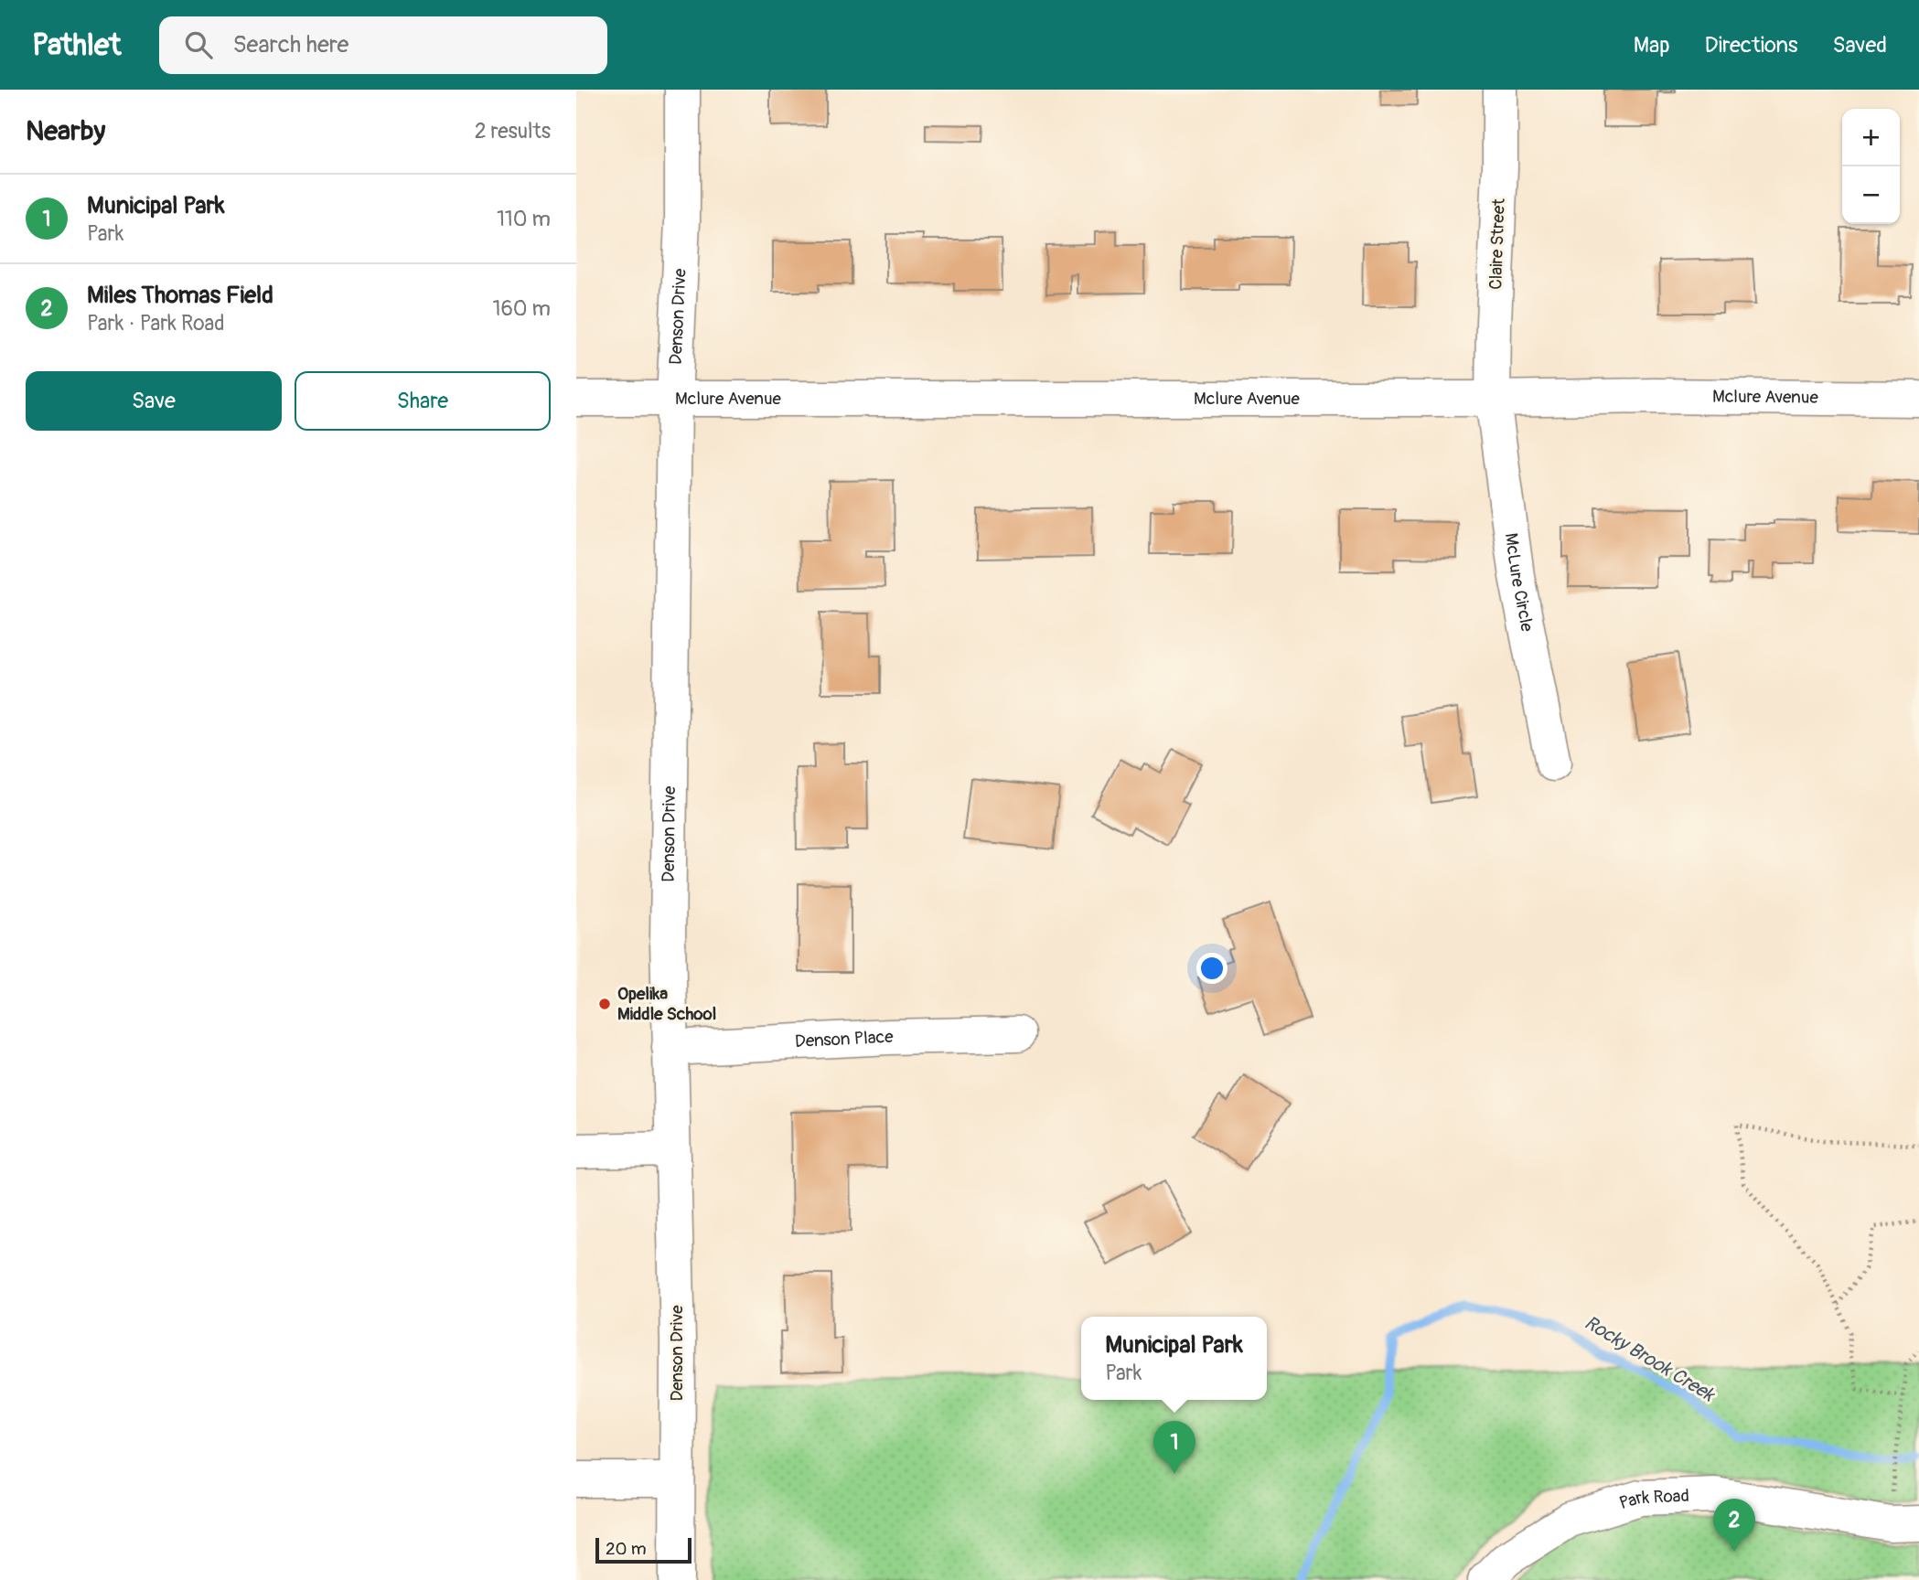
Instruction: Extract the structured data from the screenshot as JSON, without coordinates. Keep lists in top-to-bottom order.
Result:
{
  "streets": {
    "street": [
      "Claire Street",
      "Denson Drive",
      "Mclure Avenue",
      "McLure Circle",
      "Denson Place",
      "Park Road"
    ]
  },
  "crossings": [
    ["Claire Street", "Mclure Avenue"],
    ["Claire Street", "McLure Circle"],
    ["Denson Drive", "Mclure Avenue"],
    ["Denson Drive", "Denson Place"],
    ["Mclure Avenue", "McLure Circle"]
  ],
  "water": ["Rocky Brook Creek"],
  "places": ["Opelika Middle School"],
  "scale_bar": "20 m",
  "page": {
    "header": "Pathlet",
    "search": "Search here",
    "nav": ["Map", "Directions", "Saved"],
    "heading": ["Nearby", "2 results"],
    "map_buttons": ["+", "−"],
    "list": [
      {
        "mark": "1",
        "name": "Municipal Park",
        "note": "Park",
        "value": "110 m"
      },
      {
        "mark": "2",
        "name": "Miles Thomas Field",
        "note": "Park · Park Road",
        "value": "160 m"
      }
    ],
    "buttons": ["Save", "Share"],
    "popup": ["Municipal Park", "Park"],
    "pins": ["1", "2"],
    "scale": "20 m"
  }
}
